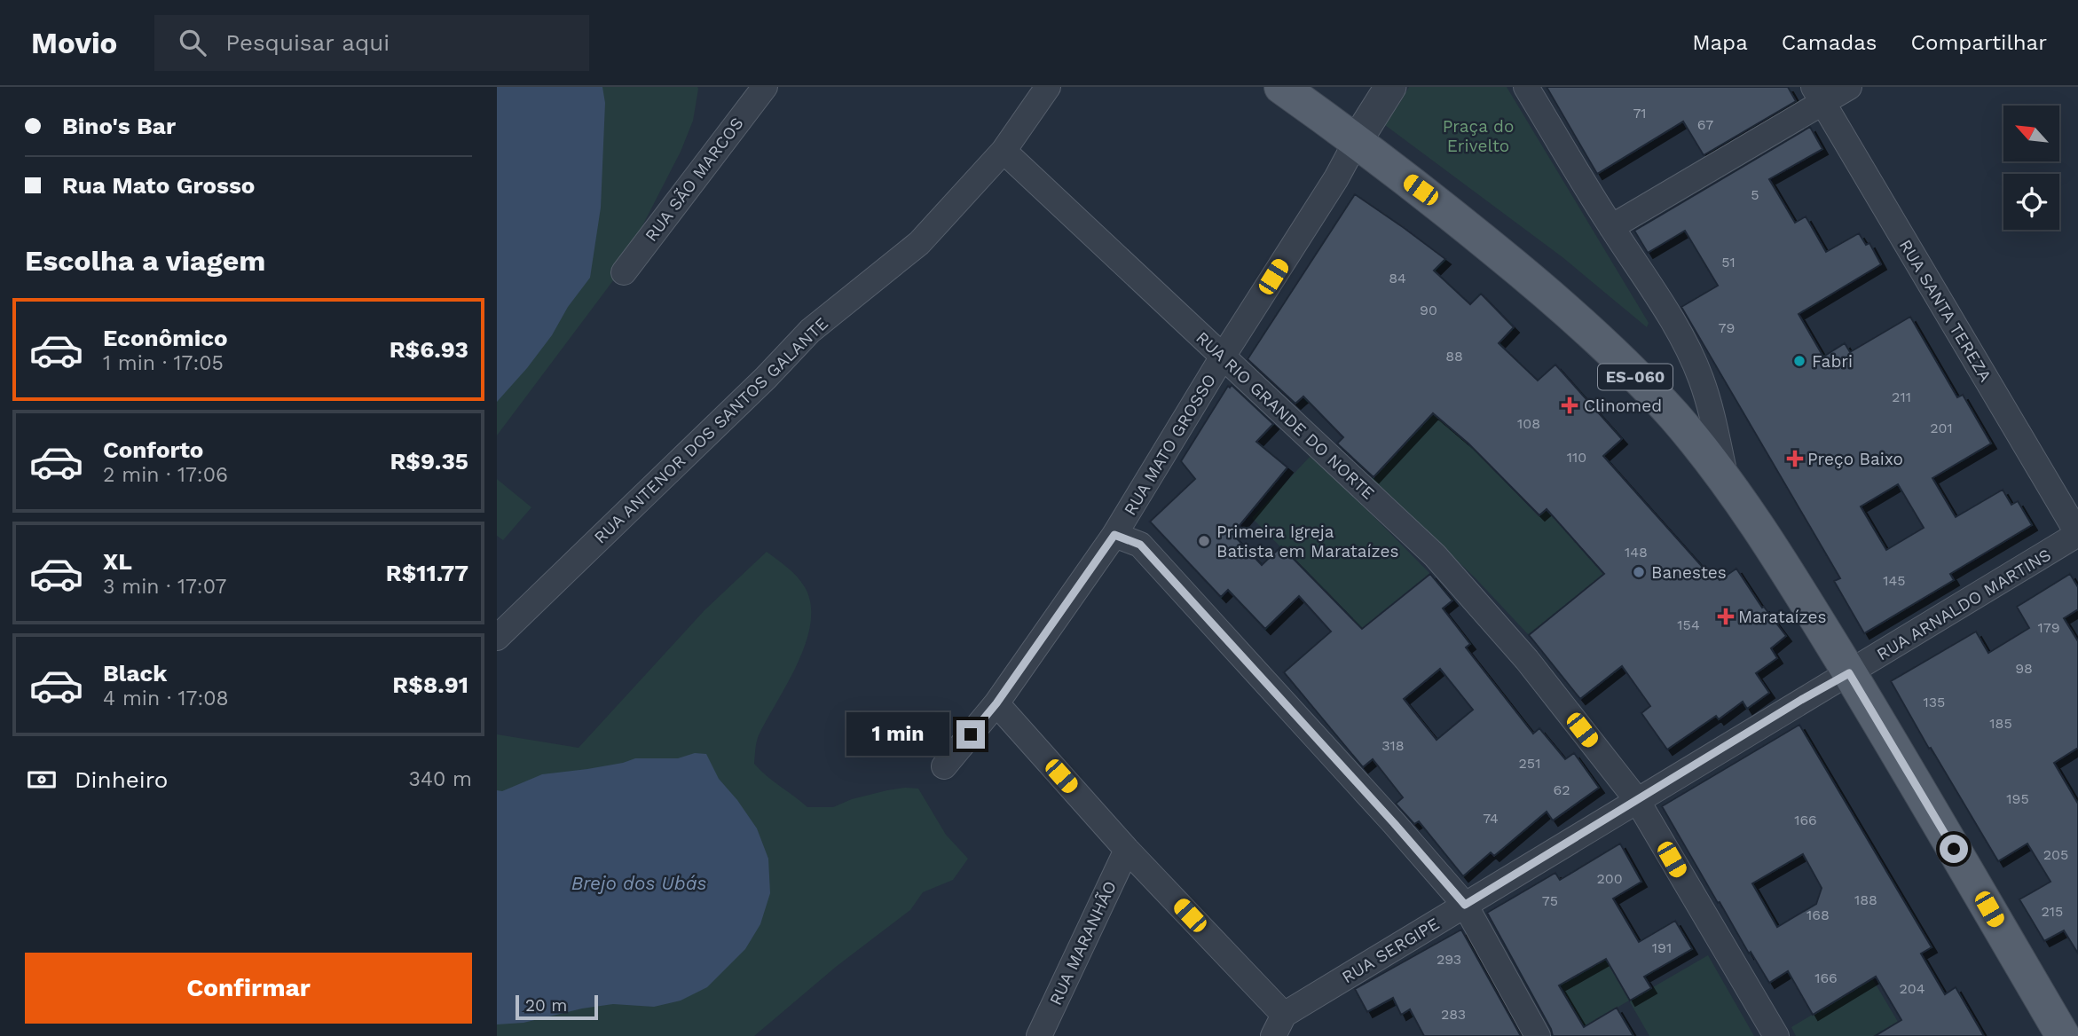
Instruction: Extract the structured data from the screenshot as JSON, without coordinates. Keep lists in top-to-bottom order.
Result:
{
  "streets": {
    "main road": ["ES-060"],
    "street": [
      "RUA SÃO MARCOS",
      "RUA SANTA TEREZA",
      "RUA RIO GRANDE DO NORTE",
      "RUA ANTENOR DOS SANTOS GALANTE",
      "RUA MATO GROSSO",
      "RUA ARNALDO MARTINS",
      "RUA MARANHÃO",
      "RUA SERGIPE"
    ]
  },
  "crossings": [
    ["RUA SANTA TEREZA", "RUA ARNALDO MARTINS"],
    ["ES-060", "RUA MATO GROSSO"],
    ["ES-060", "RUA ARNALDO MARTINS"],
    ["ES-060", "RUA SERGIPE"],
    ["RUA RIO GRANDE DO NORTE", "RUA ANTENOR DOS SANTOS GALANTE"],
    ["RUA RIO GRANDE DO NORTE", "RUA MATO GROSSO"],
    ["RUA RIO GRANDE DO NORTE", "RUA SERGIPE"],
    ["RUA ARNALDO MARTINS", "RUA SERGIPE"]
  ],
  "water": ["Brejo dos Ubás"],
  "parks": ["Praça do Erivelto"],
  "places": {
    "other": ["Fabri", "Primeira Igreja Batista em Marataízes", "Banestes"],
    "health": ["Clinomed", "Preço Baixo", "Marataízes"]
  },
  "house_numbers": [
    "71",
    "67",
    "5",
    "51",
    "84",
    "90",
    "79",
    "88",
    "211",
    "108",
    "201",
    "110",
    "148",
    "145",
    "154",
    "179",
    "98",
    "135",
    "185",
    "318",
    "251",
    "62",
    "195",
    "74",
    "166",
    "205",
    "200",
    "188",
    "75",
    "215",
    "168",
    "191",
    "293",
    "166",
    "204",
    "283"
  ],
  "scale_bar": "20 m",
  "north": "top left",
  "page": {
    "header": "Movio",
    "search": "Pesquisar aqui",
    "nav": ["Mapa", "Camadas", "Compartilhar"],
    "banner": ["Bino's Bar", "Rua Mato Grosso"],
    "heading": "Escolha a viagem",
    "list": [
      {
        "name": "Econômico",
        "note": "1 min · 17:05",
        "value": "R$6.93"
      },
      {
        "name": "Conforto",
        "note": "2 min · 17:06",
        "value": "R$9.35"
      },
      {
        "name": "XL",
        "note": "3 min · 17:07",
        "value": "R$11.77"
      },
      {
        "name": "Black",
        "note": "4 min · 17:08",
        "value": "R$8.91"
      }
    ],
    "bubble": "1 min",
    "pay": ["Dinheiro", "340 m"],
    "buttons": "Confirmar",
    "scale": "20 m"
  }
}
